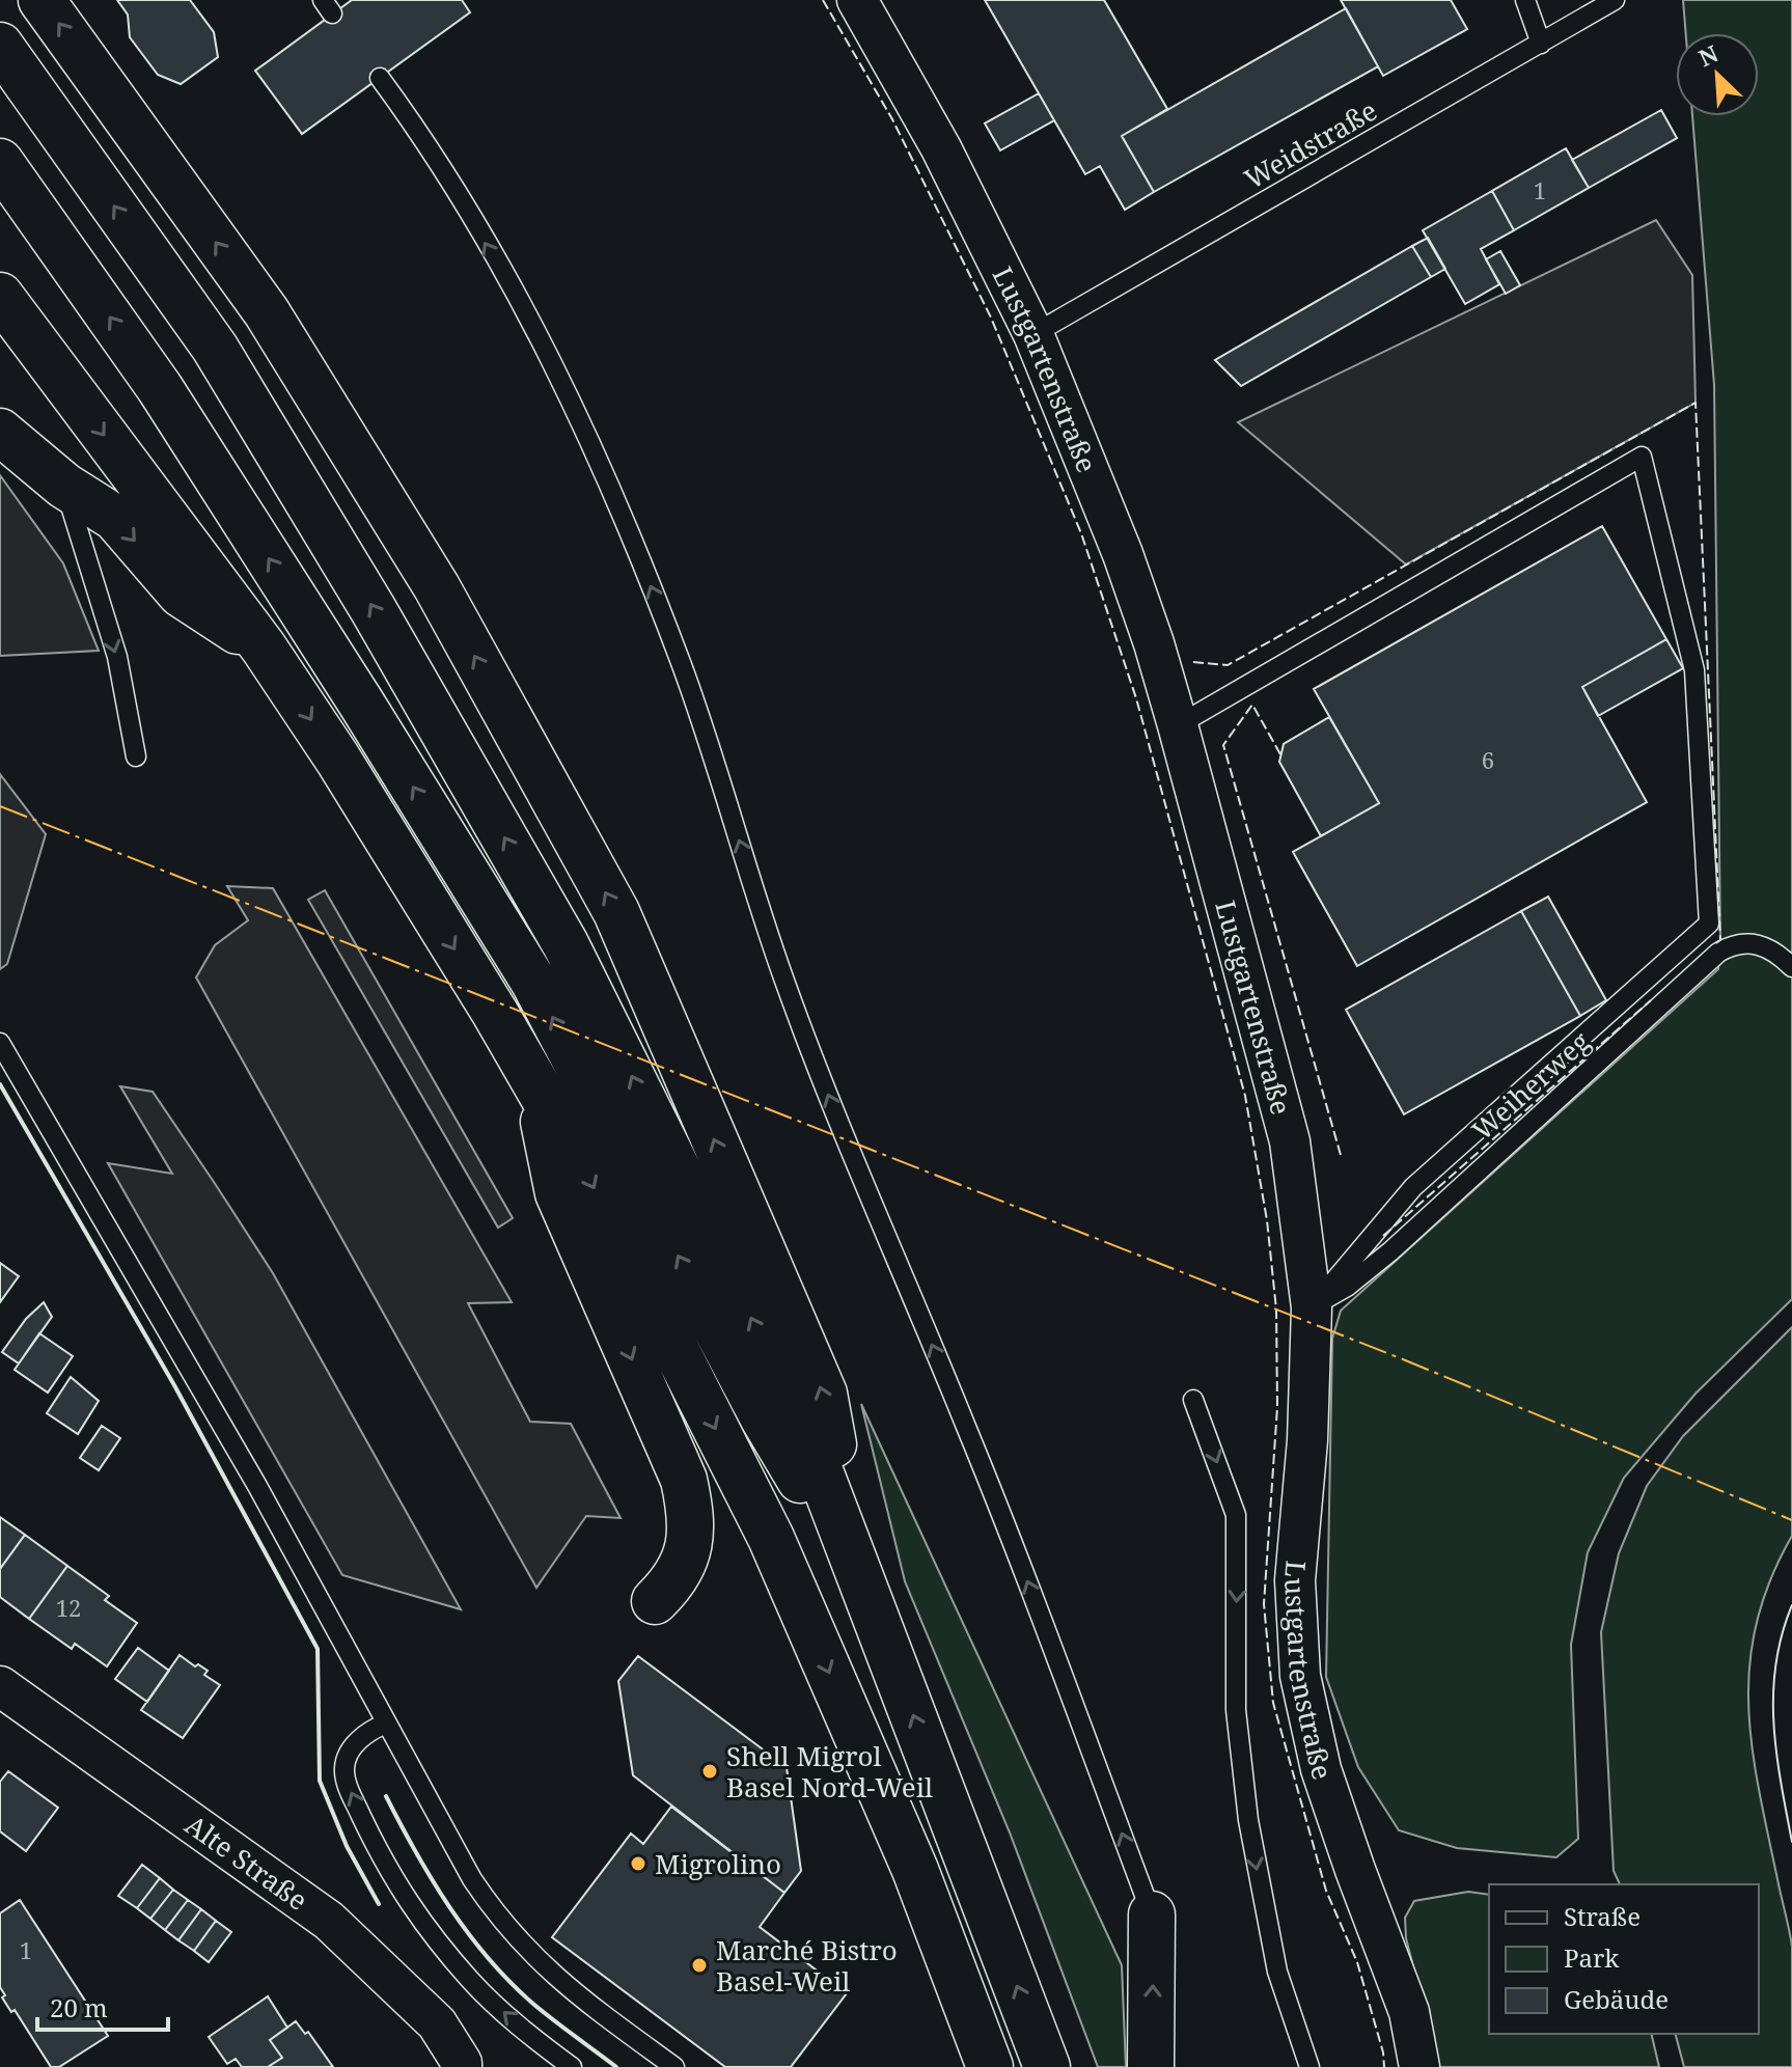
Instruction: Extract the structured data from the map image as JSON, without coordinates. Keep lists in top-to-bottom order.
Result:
{
  "streets": {
    "street": ["Lustgartenstraße", "Alte Straße"],
    "lane": ["Weidstraße", "Weiherweg"]
  },
  "crossings": [
    ["Weidstraße", "Lustgartenstraße"],
    ["Lustgartenstraße", "Weiherweg"]
  ],
  "places": ["Shell Migrol Basel Nord-Weil", "Migrolino", "Marché Bistro Basel-Weil"],
  "house_numbers": [
    "1",
    "6",
    "12",
    "1"
  ],
  "legend": ["Straße", "Park", "Gebäude"],
  "scale_bar": "20 m",
  "north": "top left"
}
